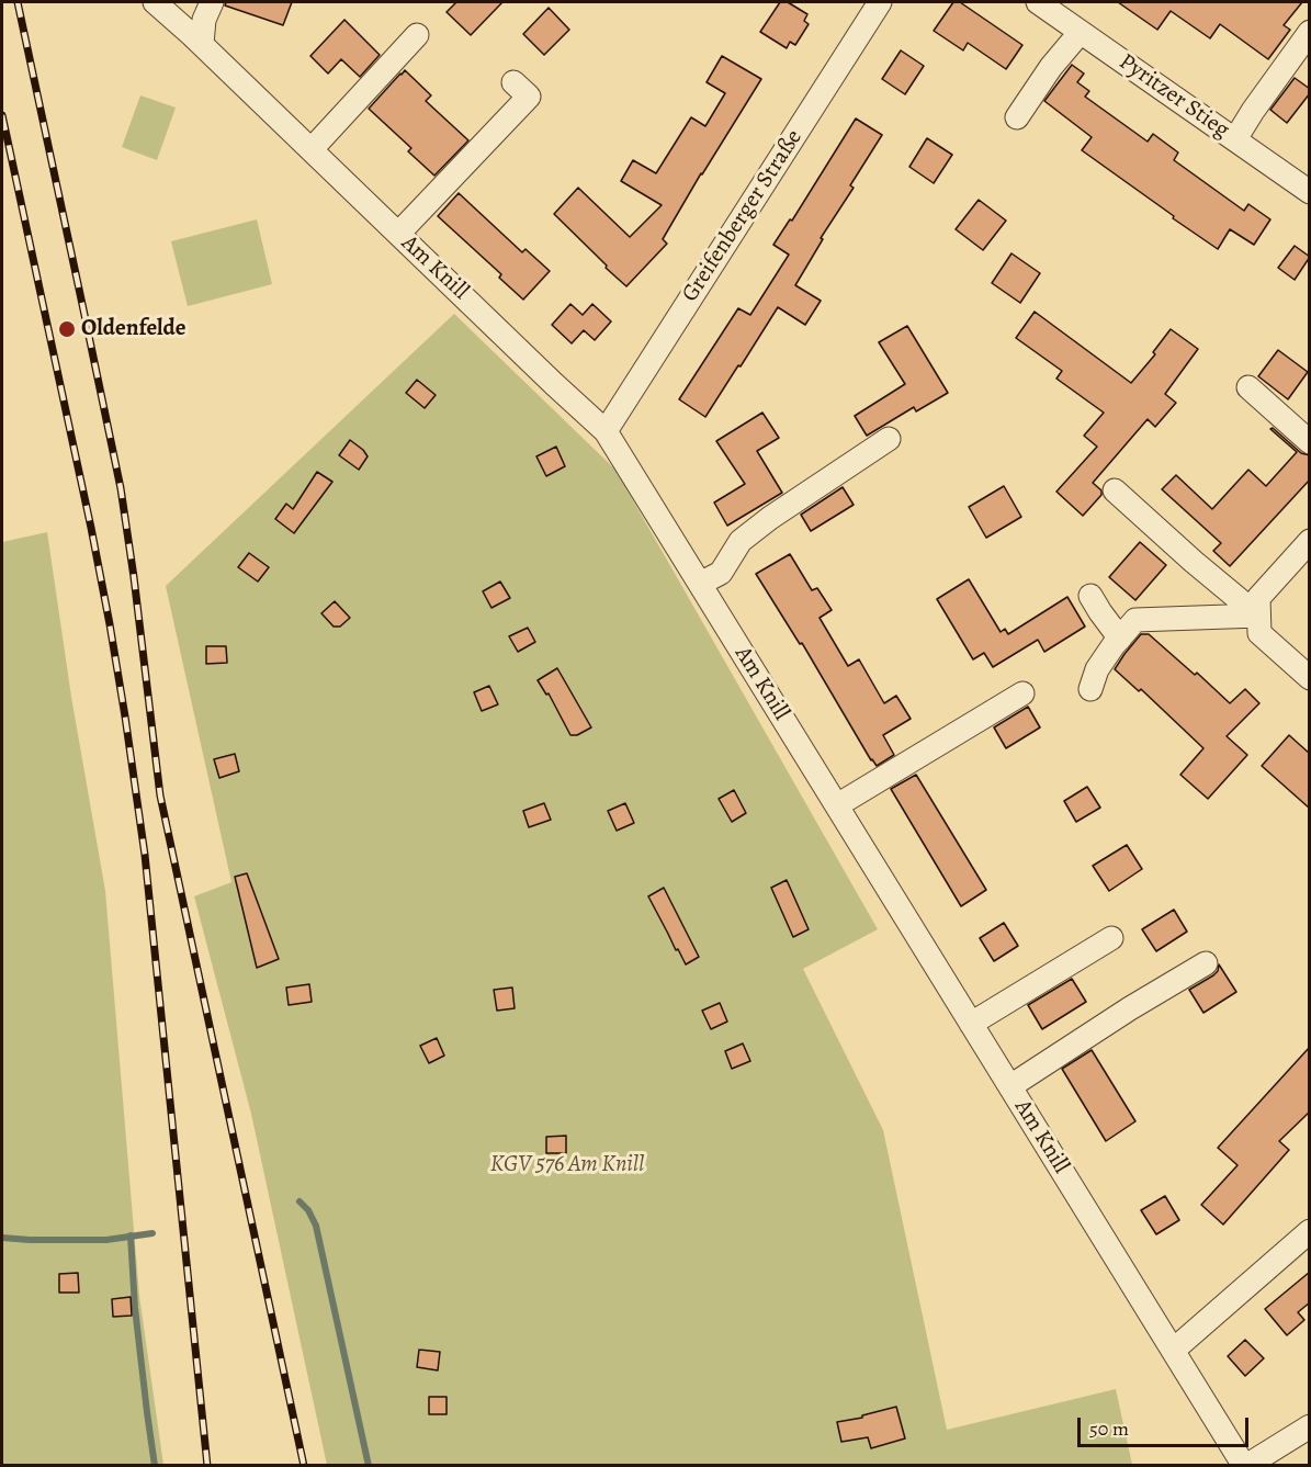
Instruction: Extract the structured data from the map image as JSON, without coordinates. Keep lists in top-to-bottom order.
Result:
{
  "streets": {
    "street": ["Pyritzer Stieg", "Greifenberger Straße", "Am Knill"]
  },
  "crossings": [
    ["Greifenberger Straße", "Am Knill"]
  ],
  "parks": ["KGV 576 Am Knill"],
  "places": ["Oldenfelde"],
  "scale_bar": "50 m"
}
